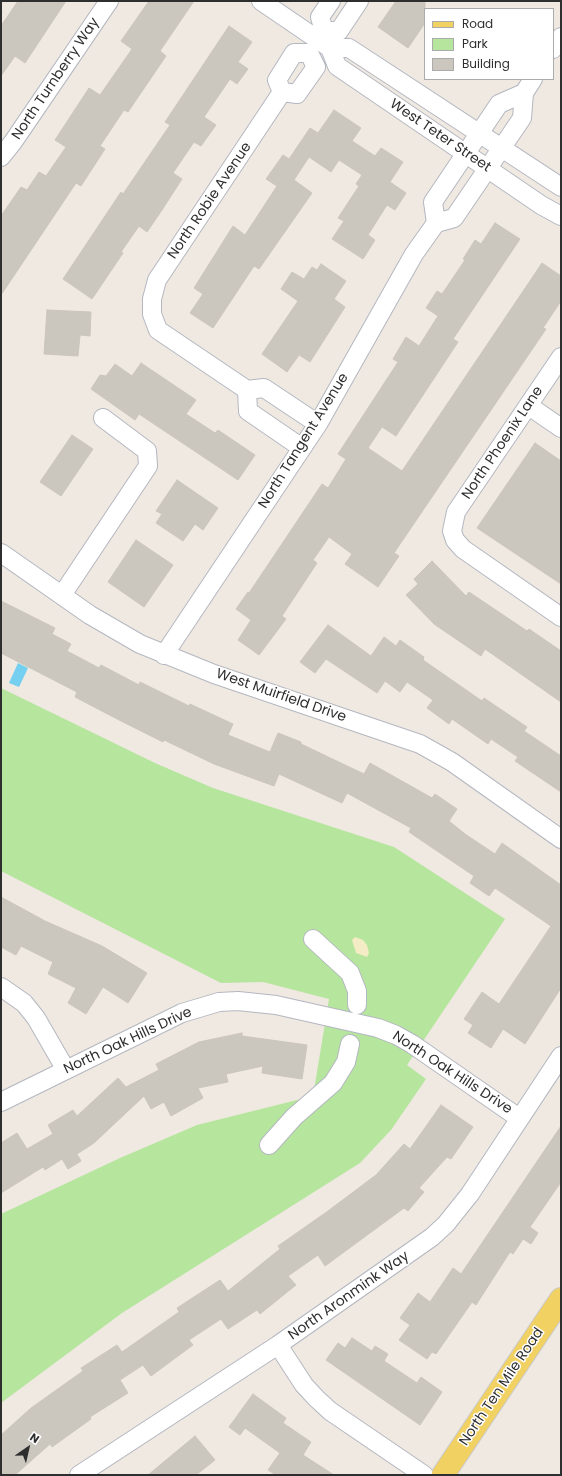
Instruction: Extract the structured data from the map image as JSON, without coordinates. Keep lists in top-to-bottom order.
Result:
{
  "streets": {
    "main road": ["North Ten Mile Road"],
    "street": [
      "North Turnberry Way",
      "West Teter Street",
      "North Robie Avenue",
      "North Tangent Avenue",
      "North Phoenix Lane",
      "West Muirfield Drive",
      "North Oak Hills Drive",
      "North Aronmink Way"
    ]
  },
  "crossings": [
    ["North Tangent Avenue", "West Muirfield Drive"],
    ["North Oak Hills Drive", "North Aronmink Way"]
  ],
  "legend": ["Road", "Park", "Building"],
  "north": "top right"
}
